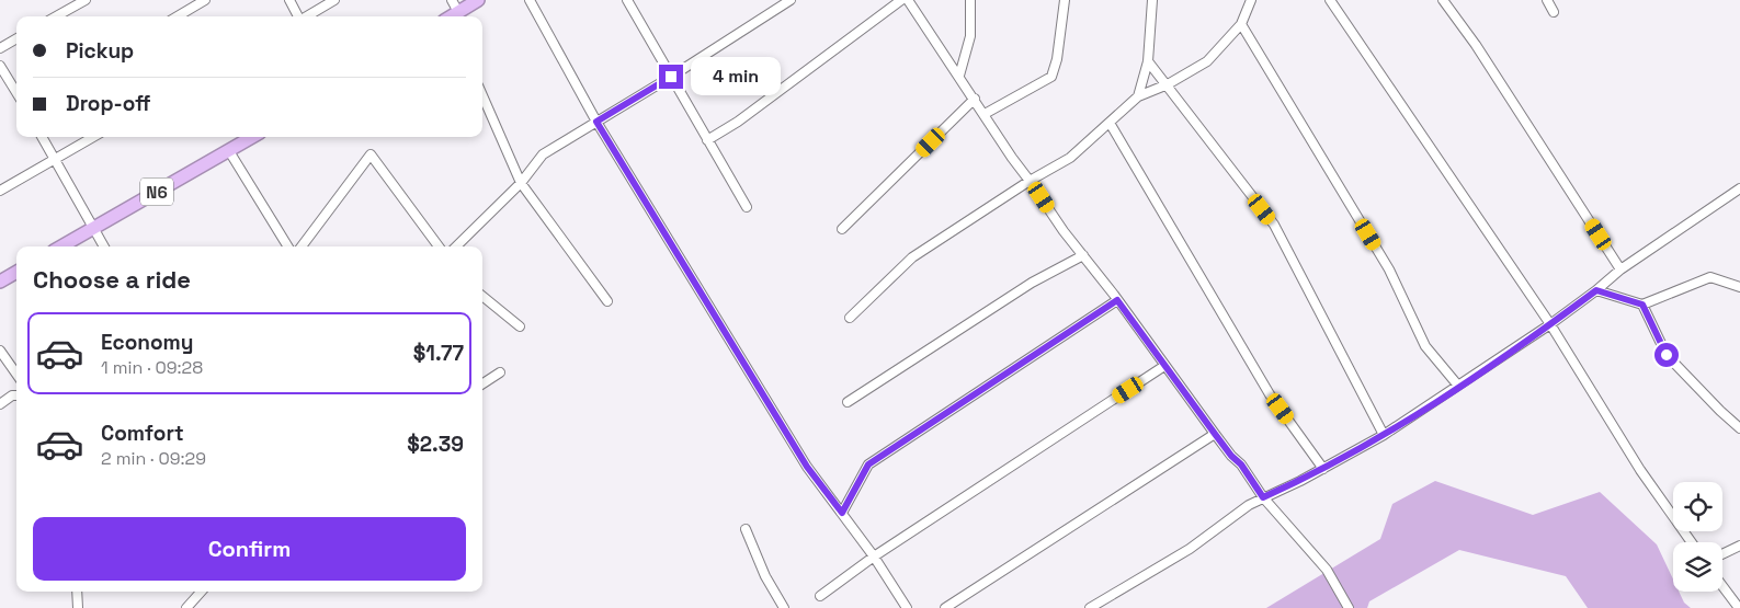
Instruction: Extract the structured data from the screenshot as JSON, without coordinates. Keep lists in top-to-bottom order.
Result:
{
  "streets": {
    "highway": ["N6"]
  },
  "page": {
    "banner": ["Pickup", "Drop-off"],
    "bubble": "4 min",
    "heading": "Choose a ride",
    "list": [
      {
        "name": "Economy",
        "note": "1 min · 09:28",
        "value": "$1.77"
      },
      {
        "name": "Comfort",
        "note": "2 min · 09:29",
        "value": "$2.39"
      }
    ],
    "buttons": "Confirm"
  }
}
